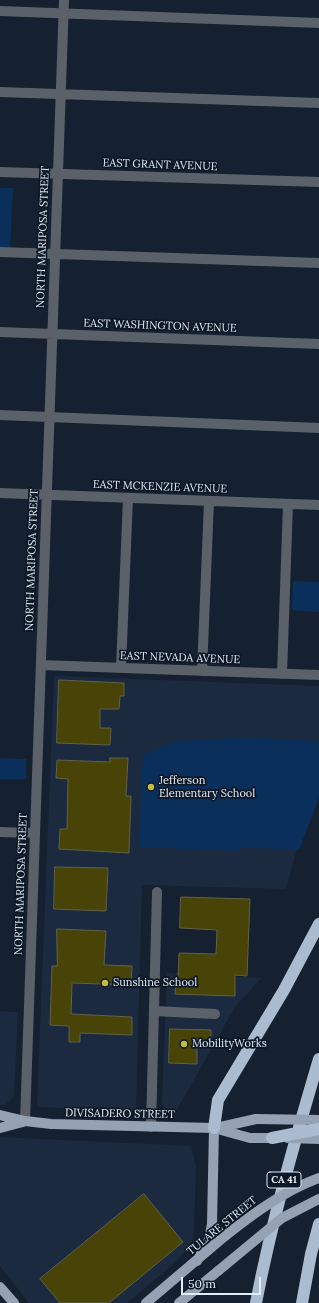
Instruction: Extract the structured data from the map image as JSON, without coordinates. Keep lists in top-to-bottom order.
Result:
{
  "streets": {
    "highway": ["CA 41"],
    "main road": ["DIVISADERO STREET", "TULARE STREET"],
    "street": [
      "EAST GRANT AVENUE",
      "NORTH MARIPOSA STREET",
      "EAST WASHINGTON AVENUE",
      "EAST MCKENZIE AVENUE",
      "EAST NEVADA AVENUE"
    ]
  },
  "crossings": [
    ["EAST GRANT AVENUE", "NORTH MARIPOSA STREET"],
    ["NORTH MARIPOSA STREET", "EAST WASHINGTON AVENUE"],
    ["NORTH MARIPOSA STREET", "EAST MCKENZIE AVENUE"],
    ["NORTH MARIPOSA STREET", "EAST NEVADA AVENUE"],
    ["NORTH MARIPOSA STREET", "DIVISADERO STREET"]
  ],
  "places": ["Jefferson Elementary School", "Sunshine School", "MobilityWorks"],
  "scale_bar": "50 m"
}
